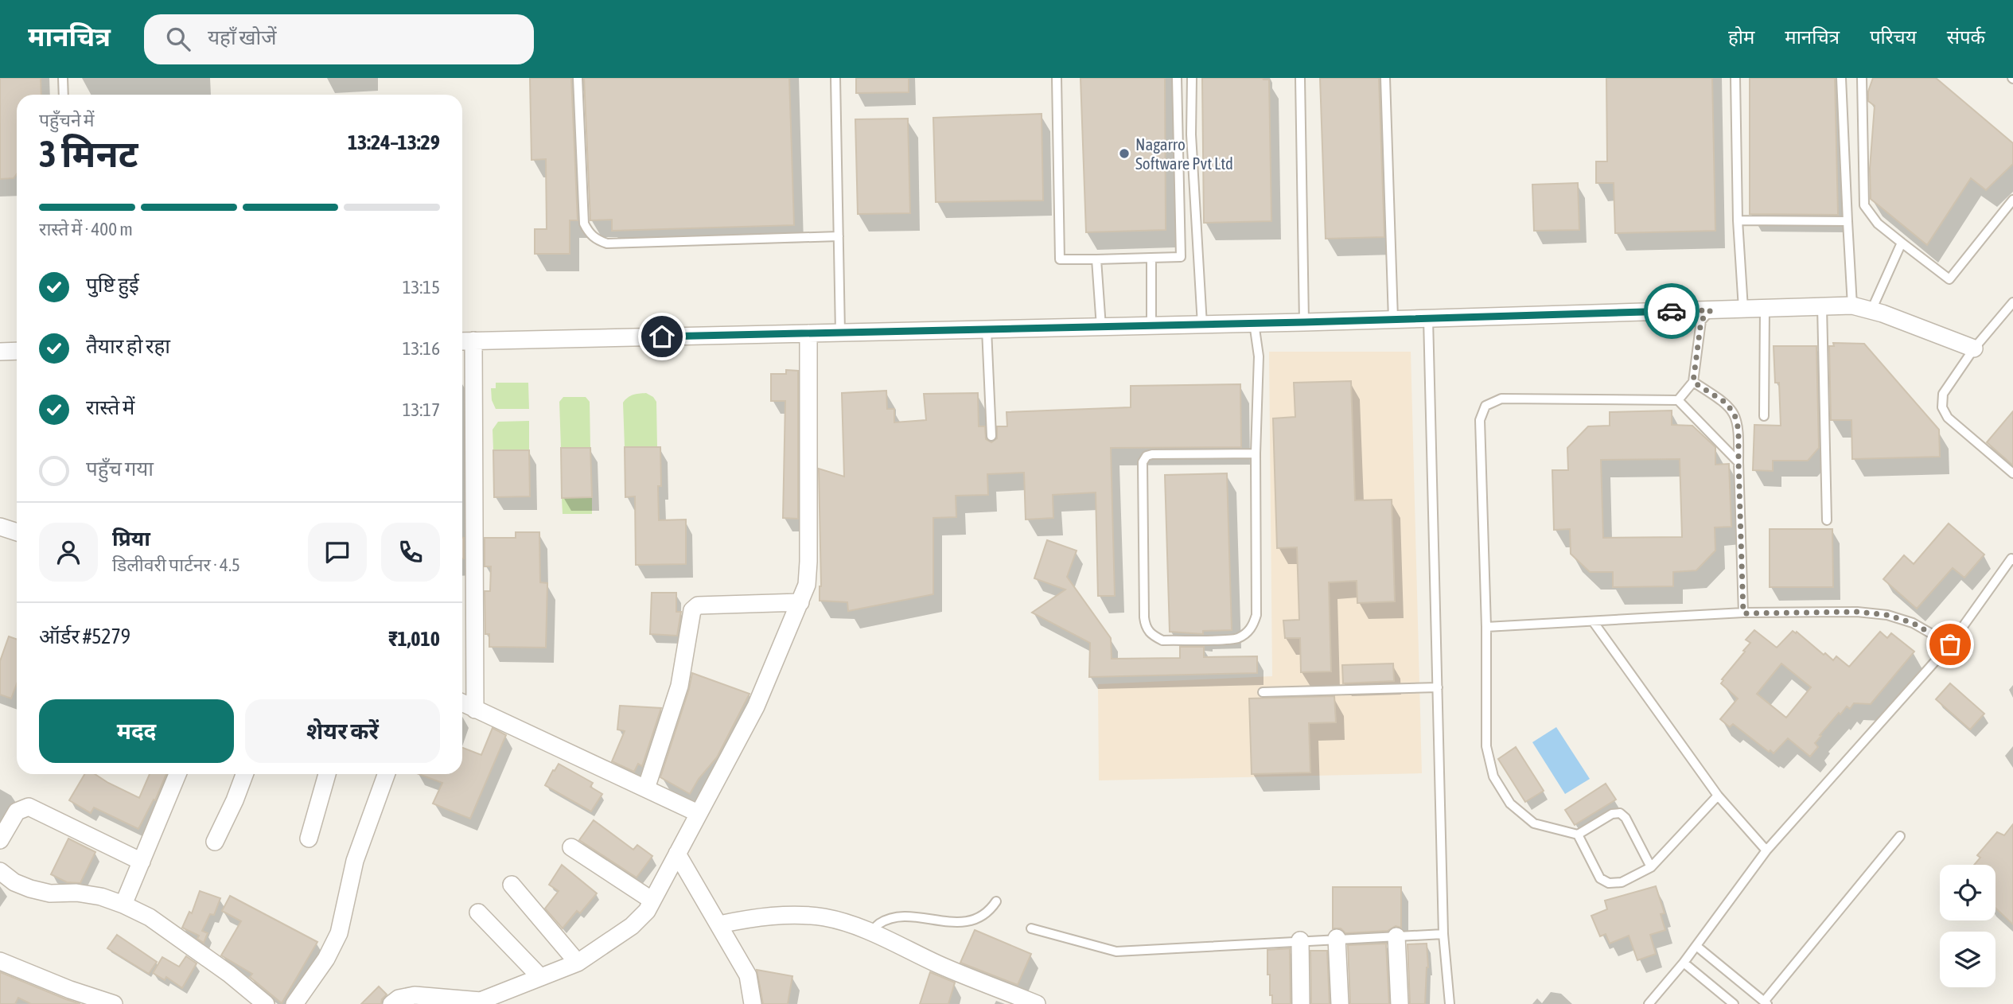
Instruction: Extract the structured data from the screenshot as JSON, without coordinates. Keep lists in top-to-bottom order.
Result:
{
  "places": ["Nagarro Software Pvt Ltd"],
  "page": {
    "header": "मानचित्र",
    "search": "यहाँ खोजें",
    "nav": [
      "होम",
      "मानचित्र",
      "परिचय",
      "संपर्क"
    ],
    "heading": ["3 मिनट", "पहुँचने में", "13:24–13:29"],
    "panel": [
      "प्रिया",
      "डिलीवरी पार्टनर · 4.5",
      "ऑर्डर #5279",
      "₹1,010"
    ],
    "bar": "रास्ते में · 400 m",
    "list": [
      ["पुष्टि हुई", "13:15"],
      ["तैयार हो रहा", "13:16"],
      ["रास्ते में", "13:17"],
      "पहुँच गया"
    ],
    "buttons": ["मदद", "शेयर करें"]
  }
}
